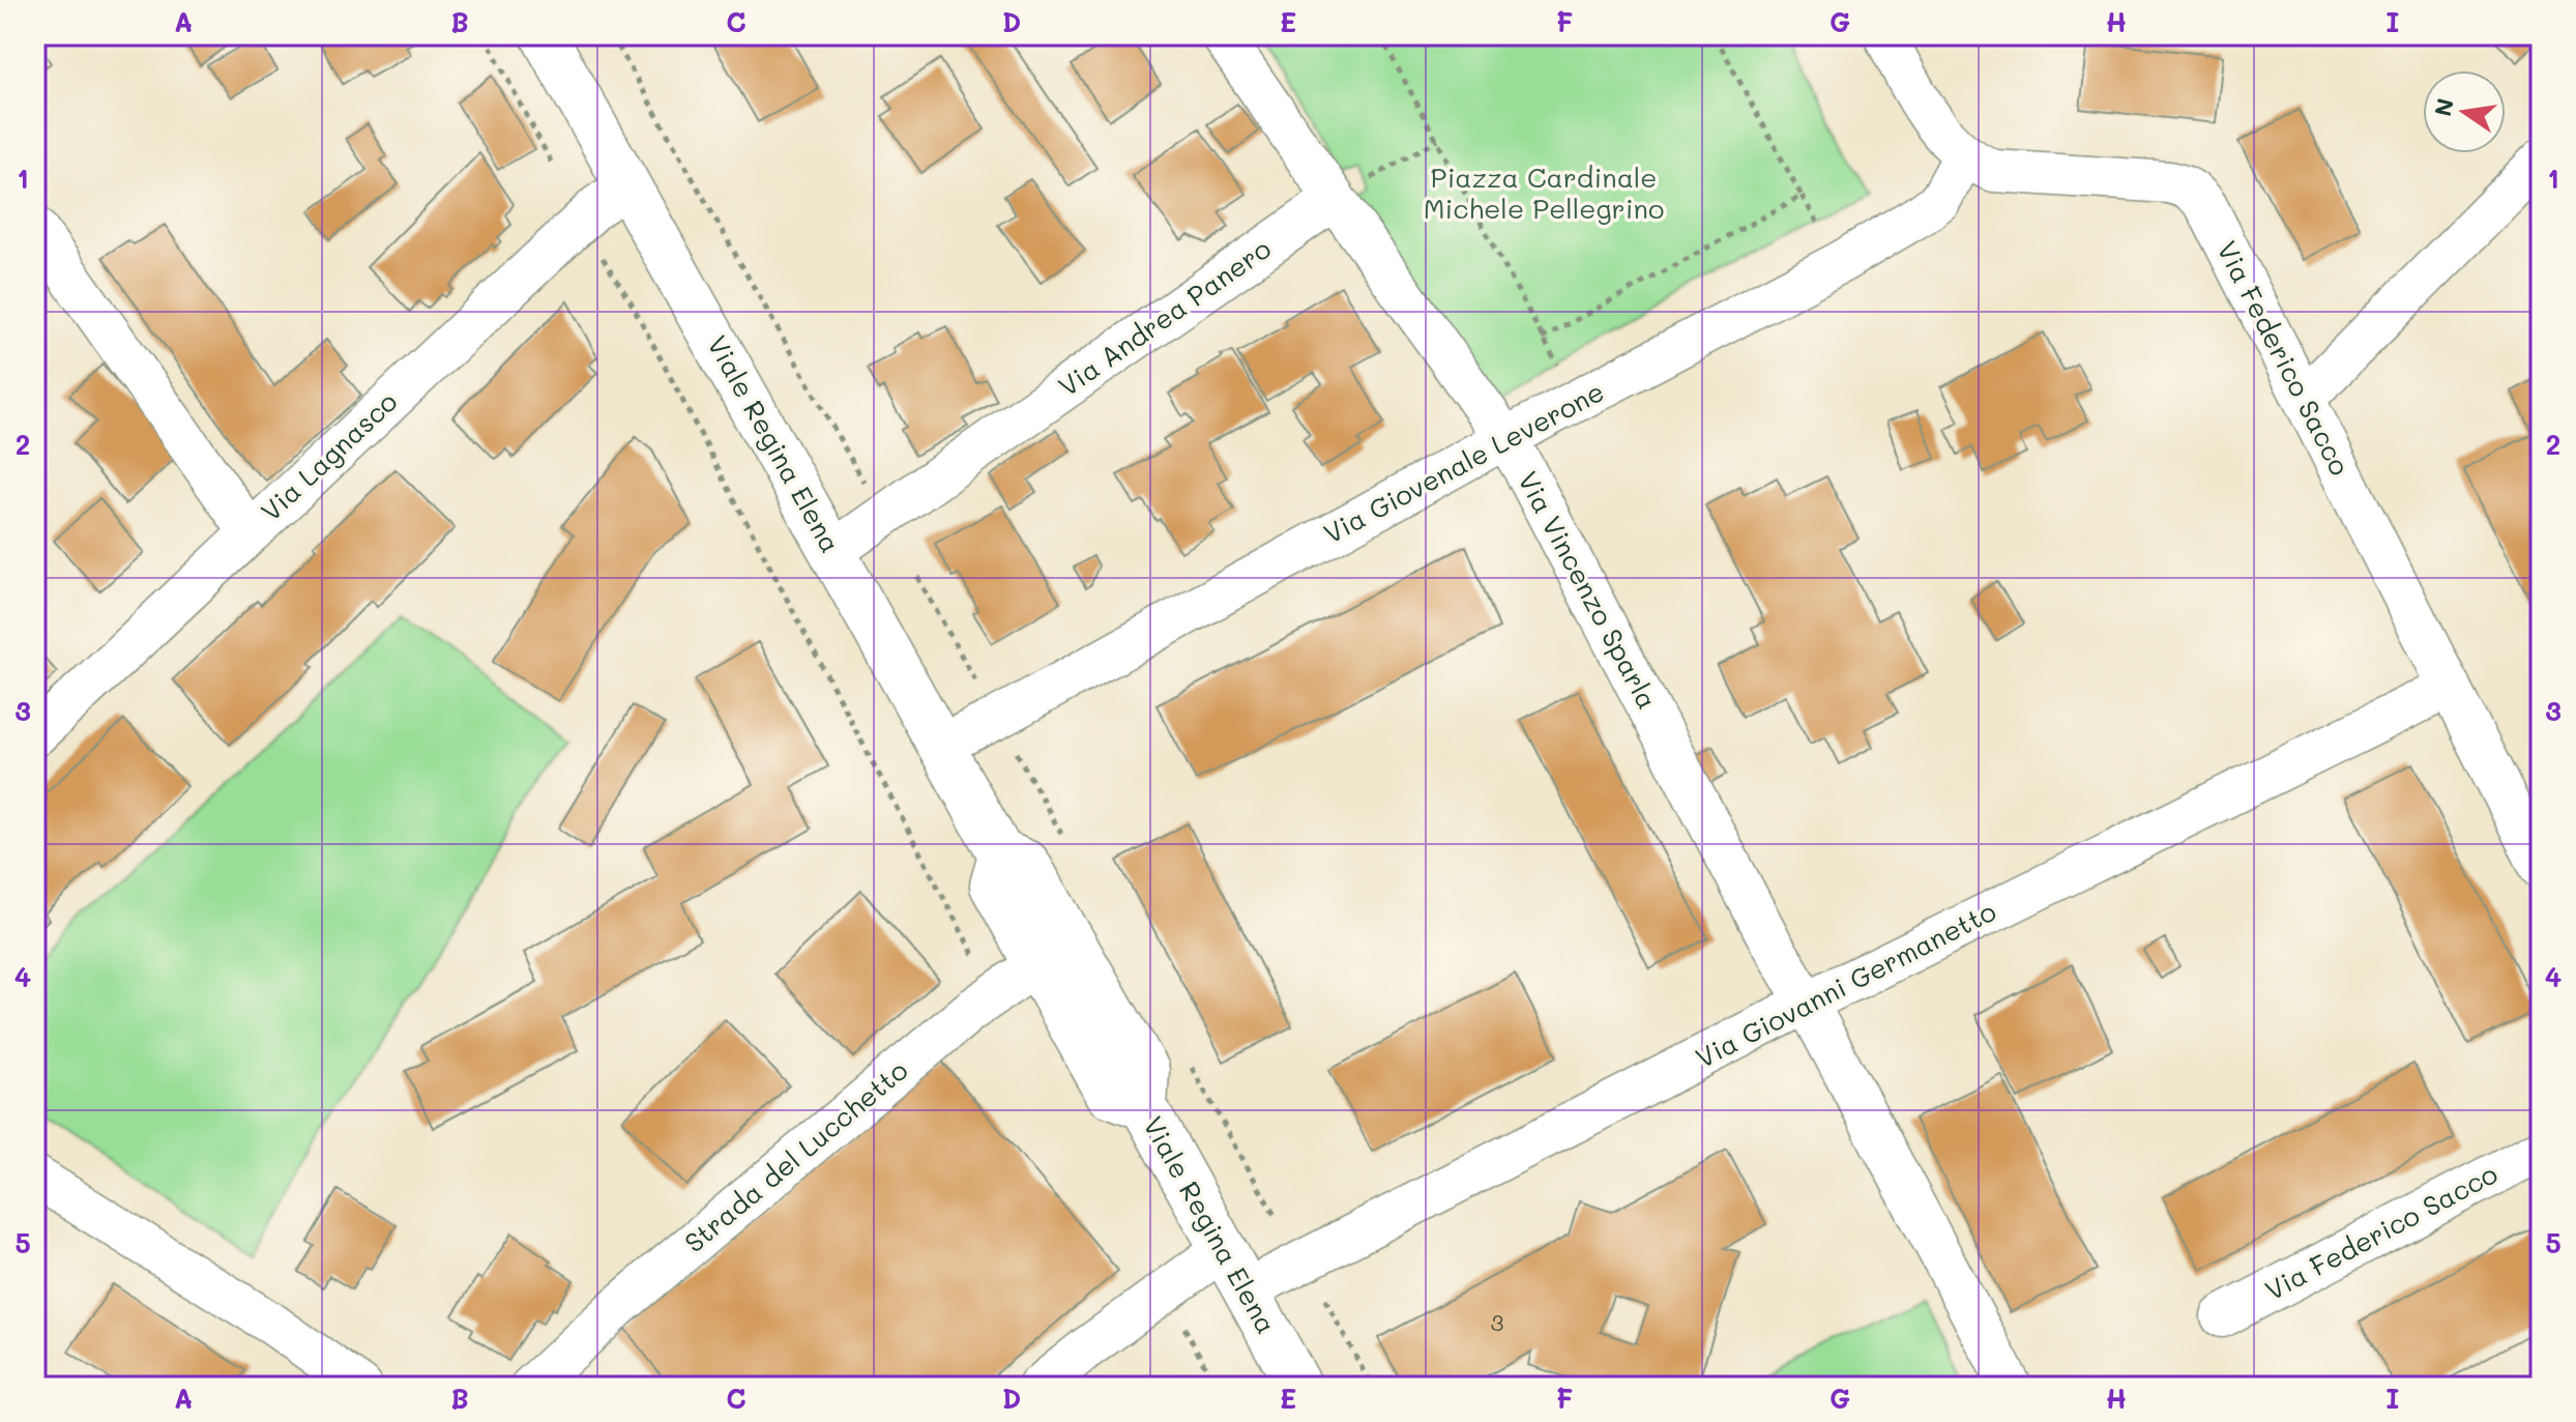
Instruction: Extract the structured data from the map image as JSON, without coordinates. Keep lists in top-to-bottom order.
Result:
{
  "streets": {
    "main road": ["Viale Regina Elena"],
    "street": [
      "Via Andrea Panero",
      "Via Federico Sacco",
      "Via Lagnasco",
      "Via Giovenale Leverone",
      "Via Vincenzo Sparla",
      "Via Giovanni Germanetto",
      "Strada del Lucchetto"
    ]
  },
  "crossings": [
    ["Via Andrea Panero", "Viale Regina Elena"],
    ["Via Andrea Panero", "Via Vincenzo Sparla"],
    ["Via Federico Sacco", "Via Giovenale Leverone"],
    ["Via Federico Sacco", "Via Giovanni Germanetto"],
    ["Viale Regina Elena", "Via Lagnasco"],
    ["Viale Regina Elena", "Via Giovenale Leverone"],
    ["Viale Regina Elena", "Via Giovanni Germanetto"],
    ["Viale Regina Elena", "Strada del Lucchetto"],
    ["Via Giovenale Leverone", "Via Vincenzo Sparla"],
    ["Via Vincenzo Sparla", "Via Giovanni Germanetto"]
  ],
  "parks": ["Piazza Cardinale Michele Pellegrino"],
  "house_numbers": ["3"],
  "north": "left",
  "grid": {
    "columns": [
      "A",
      "B",
      "C",
      "D",
      "E",
      "F",
      "G",
      "H",
      "I"
    ],
    "rows": [
      "1",
      "2",
      "3",
      "4",
      "5"
    ]
  }
}
